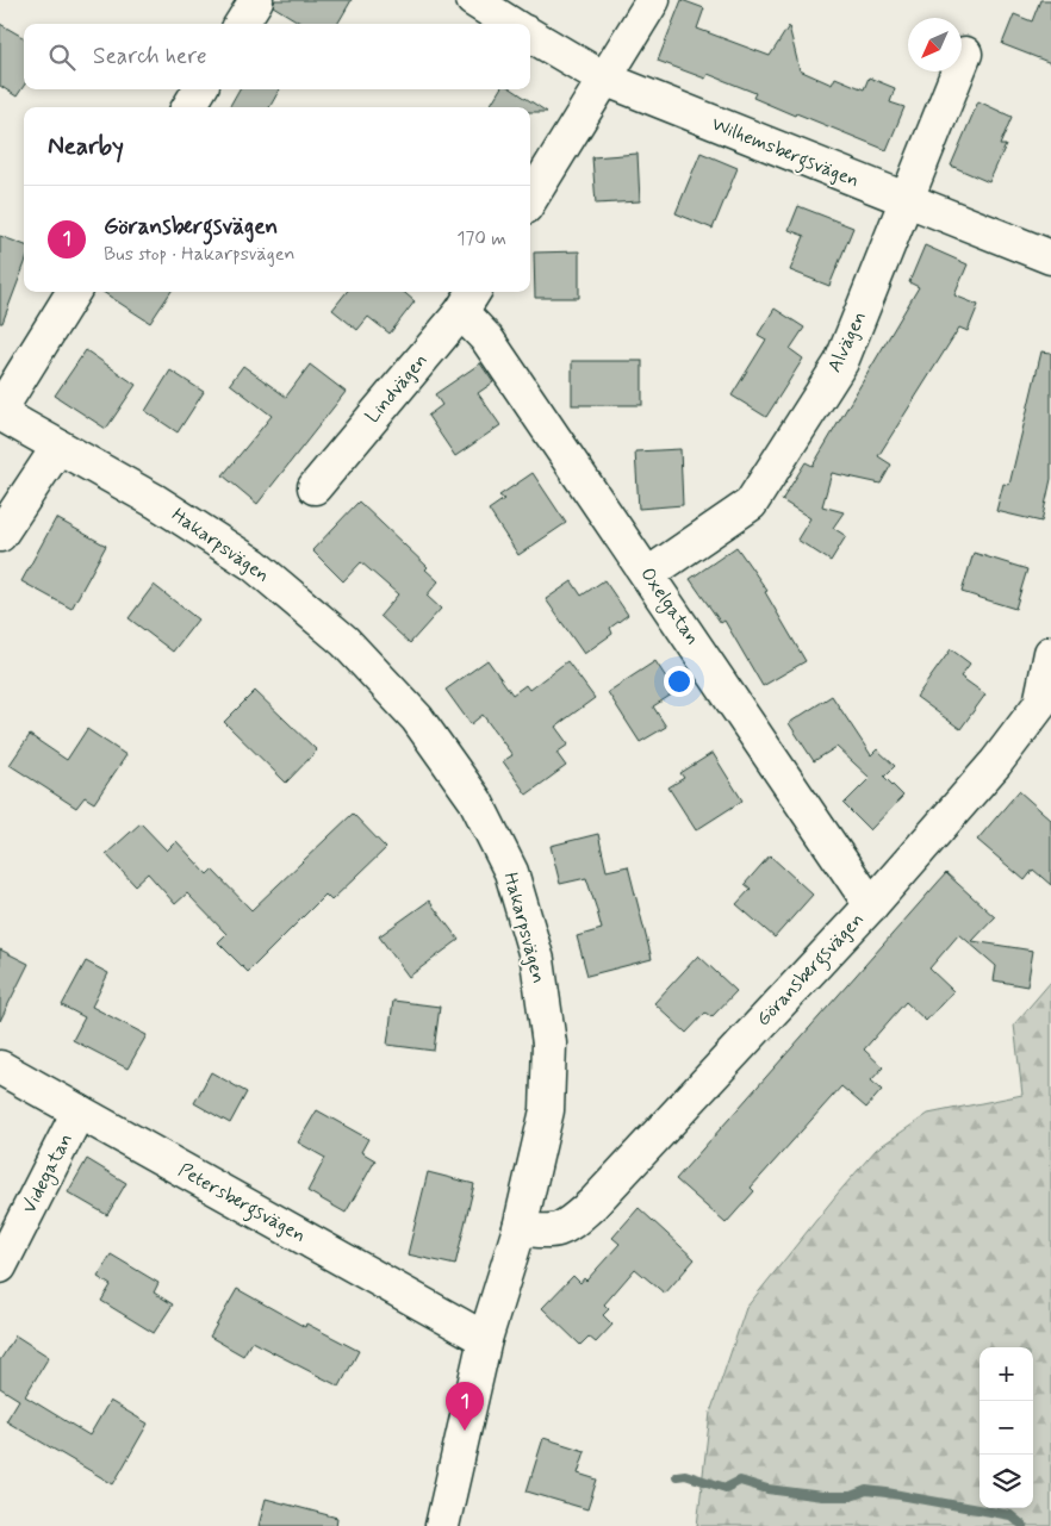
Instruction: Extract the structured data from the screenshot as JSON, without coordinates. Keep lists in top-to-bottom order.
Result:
{
  "streets": {
    "street": [
      "Wilhemsbergsvägen",
      "Alvägen",
      "Lindvägen",
      "Hakarpsvägen",
      "Oxelgatan",
      "Göransbergsvägen",
      "Videgatan",
      "Petersbergsvägen"
    ]
  },
  "crossings": [
    ["Wilhemsbergsvägen", "Alvägen"],
    ["Alvägen", "Oxelgatan"],
    ["Lindvägen", "Oxelgatan"],
    ["Hakarpsvägen", "Göransbergsvägen"],
    ["Hakarpsvägen", "Petersbergsvägen"],
    ["Oxelgatan", "Göransbergsvägen"],
    ["Videgatan", "Petersbergsvägen"]
  ],
  "north": "bottom left",
  "page": {
    "search": "Search here",
    "heading": "Nearby",
    "list": [
      {
        "mark": "1",
        "name": "Göransbergsvägen",
        "note": "Bus stop · Hakarpsvägen",
        "value": "170 m"
      }
    ],
    "map_buttons": ["+", "−"],
    "pins": "1"
  }
}
